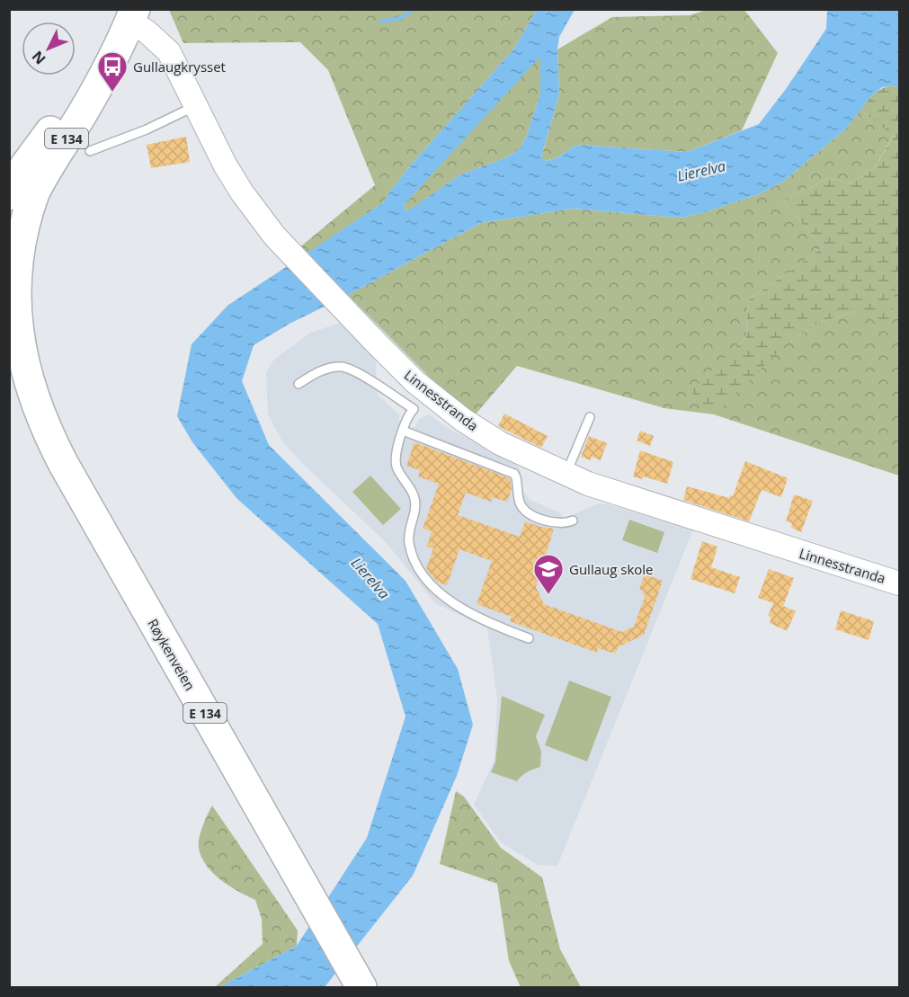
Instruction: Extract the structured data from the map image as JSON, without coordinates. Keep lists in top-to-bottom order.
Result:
{
  "streets": {
    "highway": ["E 134", "Røykenveien"],
    "street": ["Linnesstranda"]
  },
  "crossings": [
    ["Linnesstranda", "Røykenveien"]
  ],
  "water": ["Lierelva"],
  "places": {
    "bus stop": ["Gullaugkrysset"],
    "school or university": ["Gullaug skole"]
  },
  "north": "bottom left"
}
